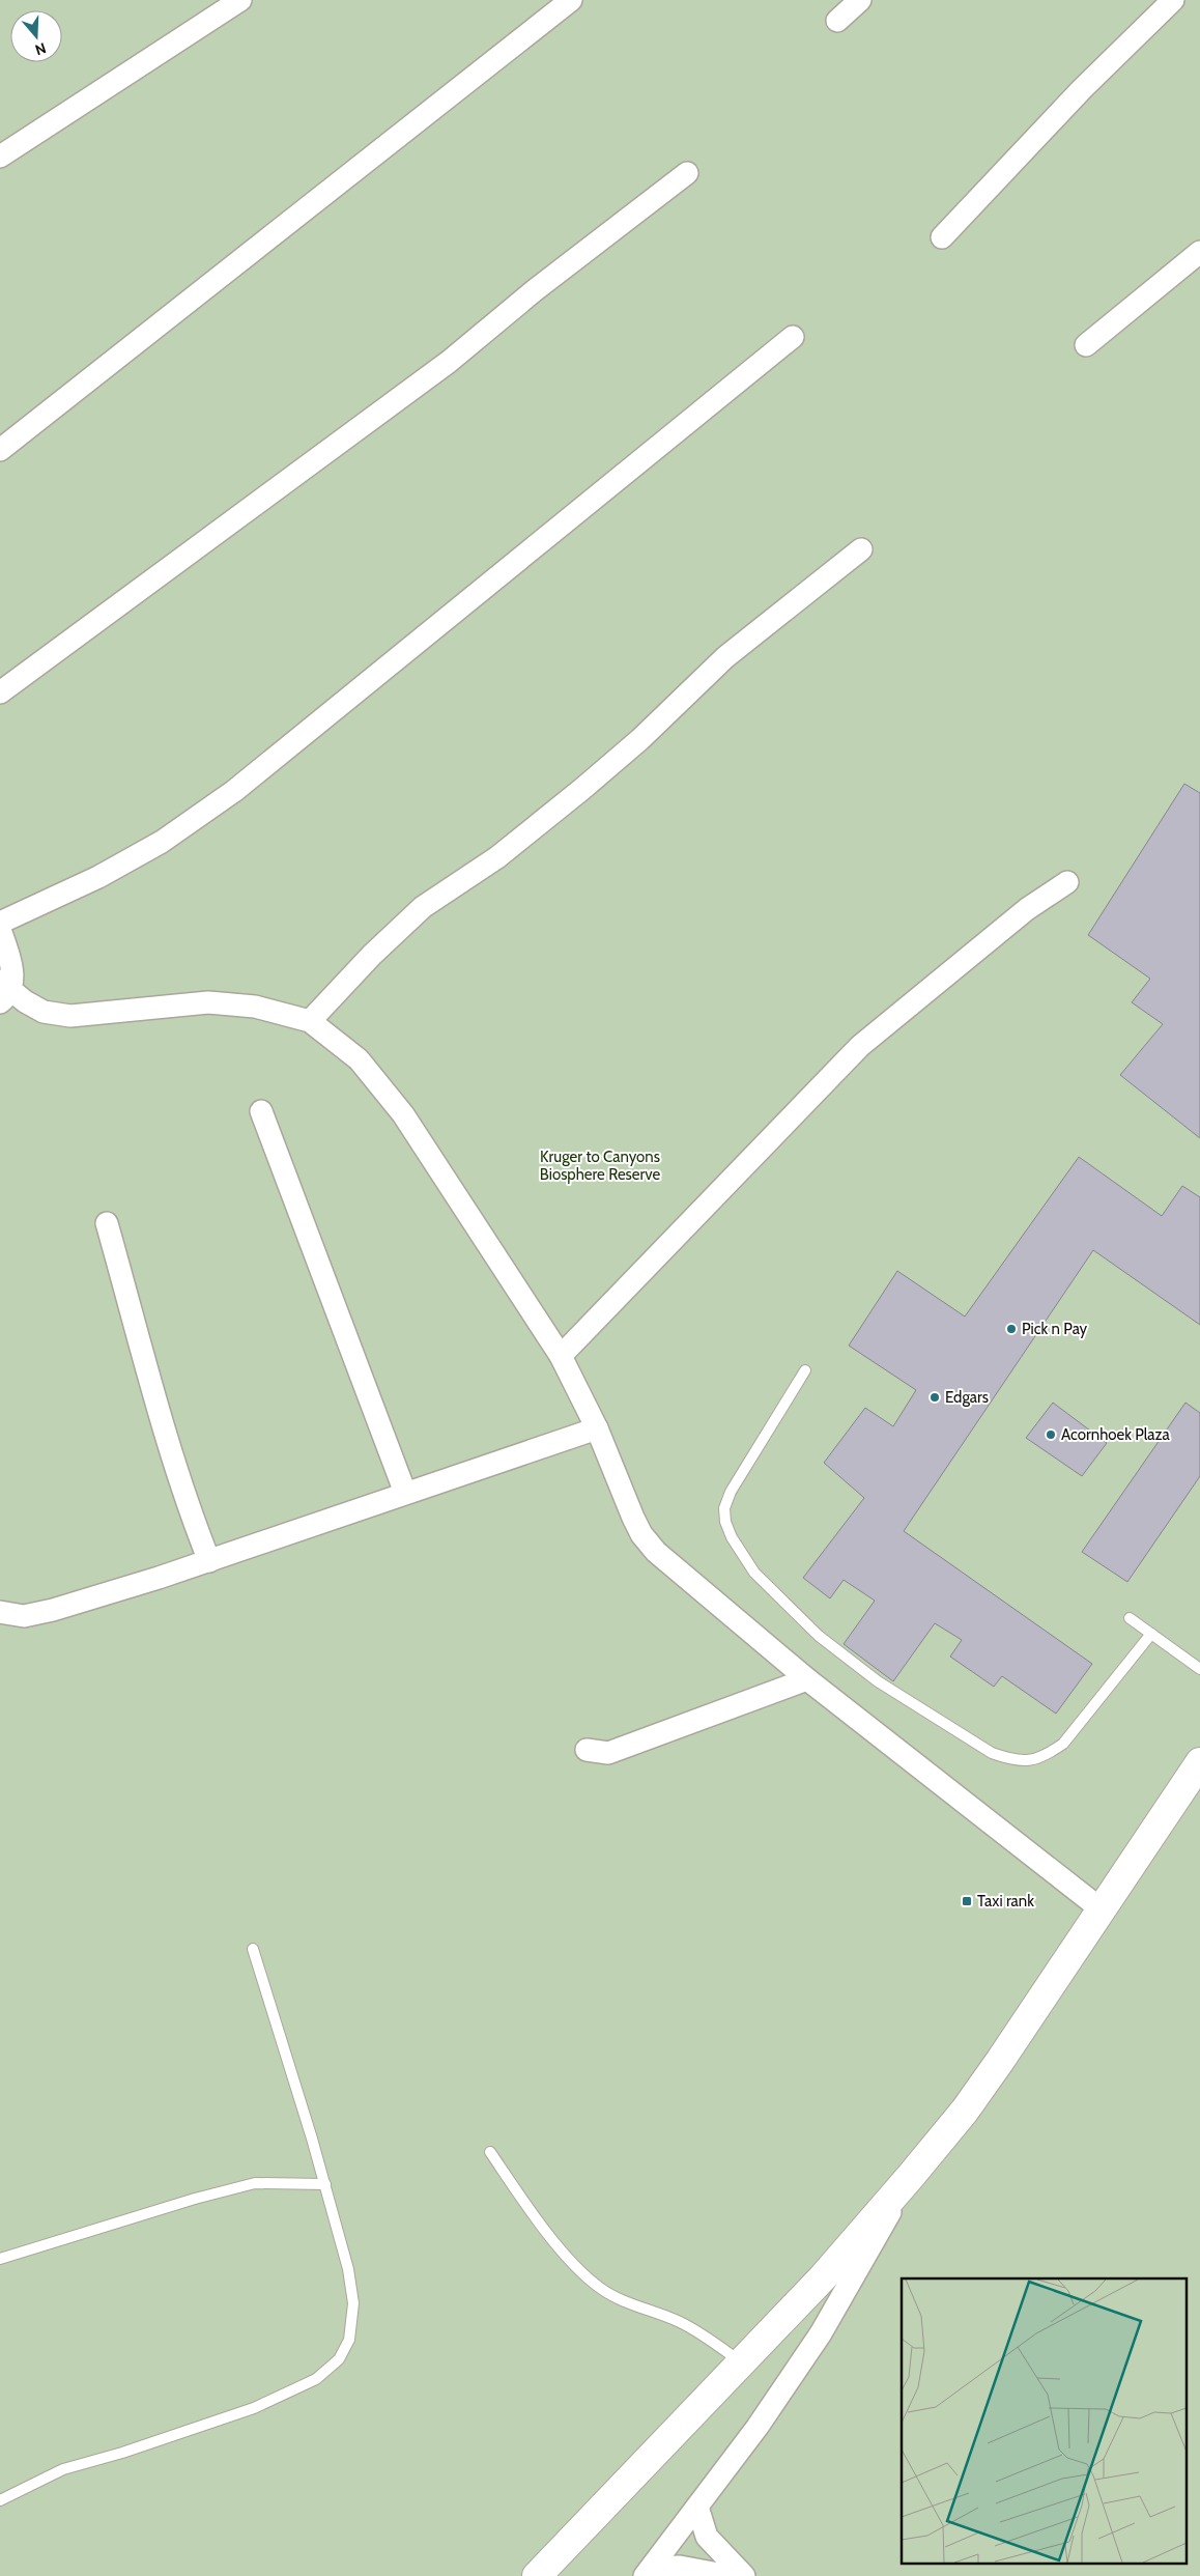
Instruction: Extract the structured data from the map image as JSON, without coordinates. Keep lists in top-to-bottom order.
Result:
{
  "parks": ["Kruger to Canyons Biosphere Reserve"],
  "places": {
    "other": ["Pick n Pay", "Edgars", "Acornhoek Plaza"],
    "transit": ["Taxi rank"]
  },
  "north": "bottom"
}
